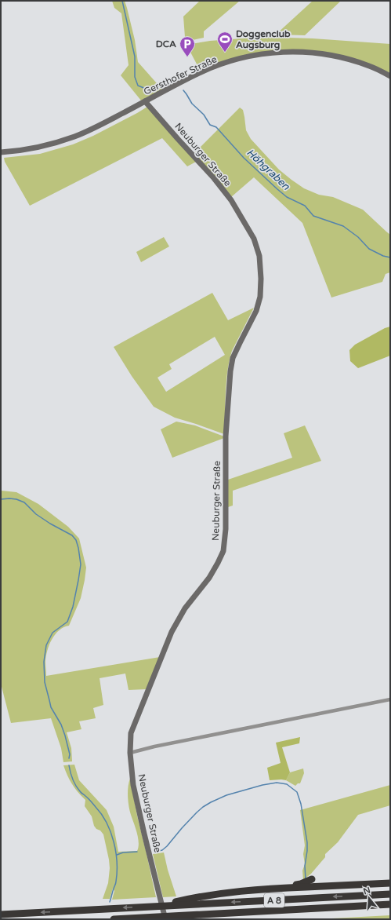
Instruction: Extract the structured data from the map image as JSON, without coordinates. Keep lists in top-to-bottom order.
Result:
{
  "streets": {
    "highway": ["A 8"],
    "street": ["Gersthofer Straße", "Neuburger Straße"]
  },
  "crossings": [
    ["Gersthofer Straße", "Neuburger Straße"]
  ],
  "water": ["Höhgraben"],
  "places": {
    "sports": ["Doggenclub Augsburg"],
    "parking": ["DCA"]
  },
  "north": "top"
}
